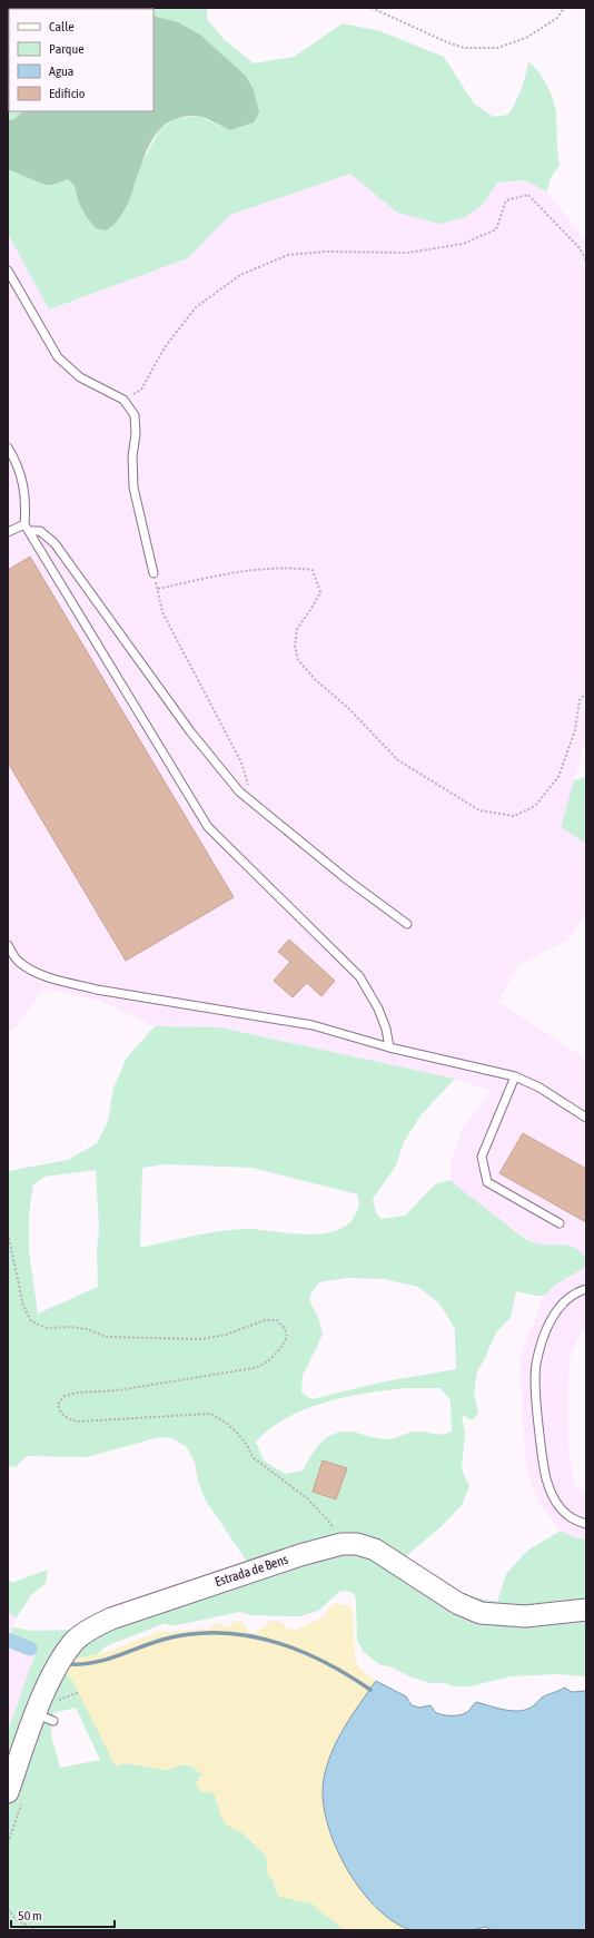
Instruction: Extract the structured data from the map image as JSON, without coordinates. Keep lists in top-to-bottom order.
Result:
{
  "streets": {
    "street": ["Estrada de Bens"]
  },
  "legend": [
    "Calle",
    "Parque",
    "Agua",
    "Edificio"
  ],
  "scale_bar": "50 m"
}
